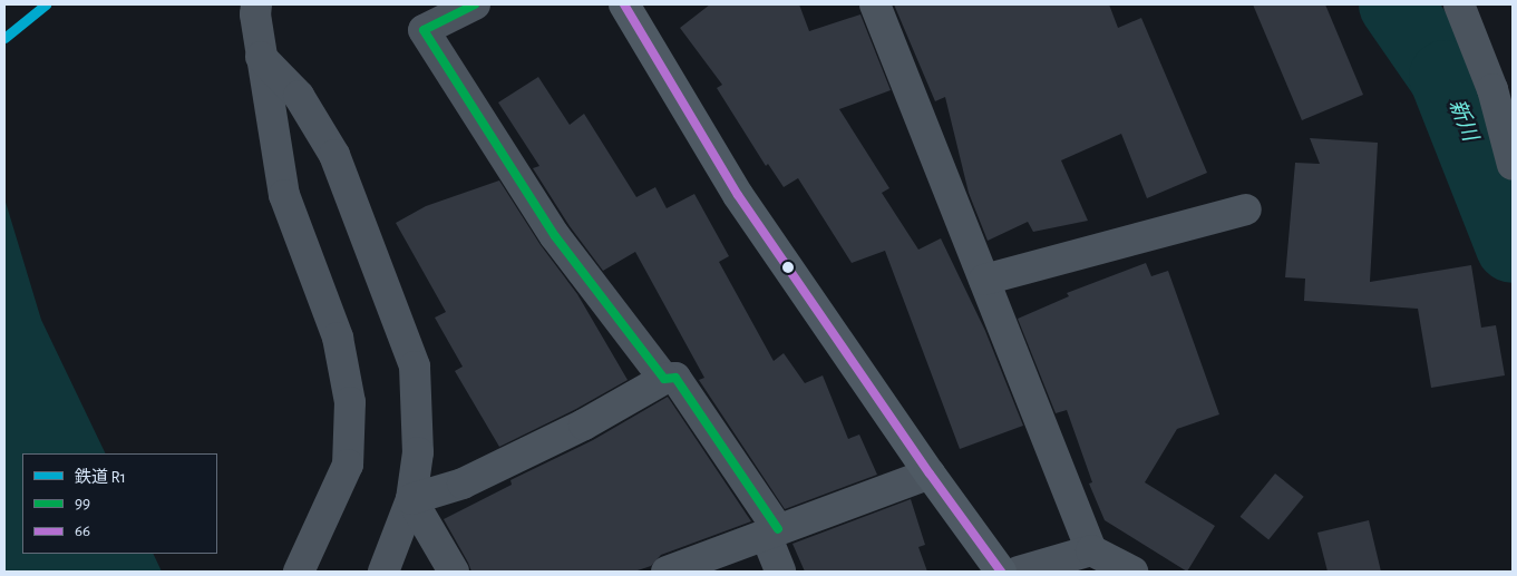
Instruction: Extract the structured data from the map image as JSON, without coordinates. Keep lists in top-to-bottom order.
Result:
{
  "water": ["新川"],
  "lines": ["rail line R1", "transit line 99", "transit line 66"],
  "legend": ["鉄道 R1", "99", "66"]
}
